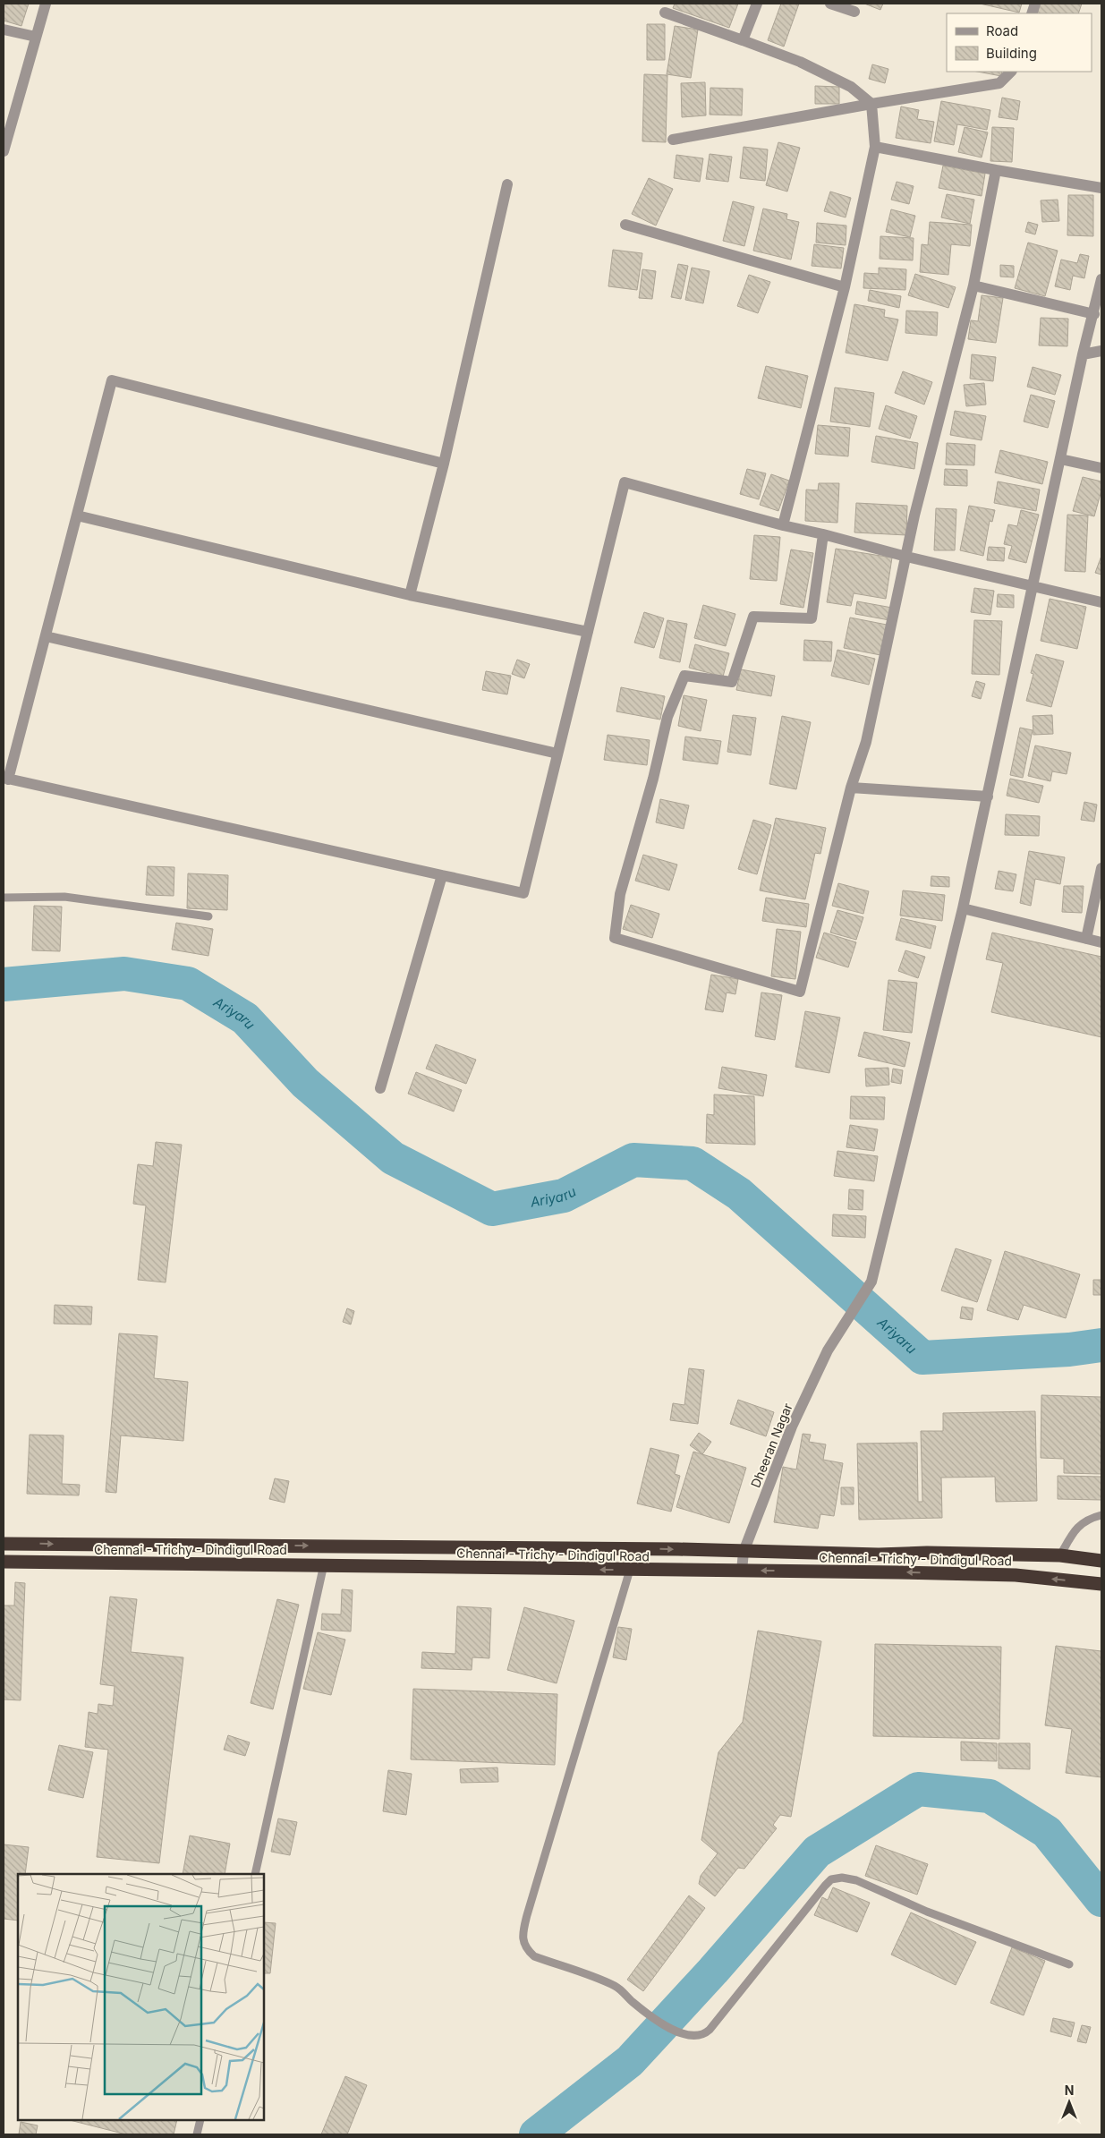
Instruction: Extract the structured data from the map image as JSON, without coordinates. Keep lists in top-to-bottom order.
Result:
{
  "streets": {
    "highway": ["Chennai - Trichy - Dindigul Road"],
    "street": ["Dheeran Nagar"]
  },
  "crossings": [
    ["Dheeran Nagar", "Chennai - Trichy - Dindigul Road"]
  ],
  "water": ["Ariyaru"],
  "legend": ["Road", "Building"],
  "north": "top"
}
